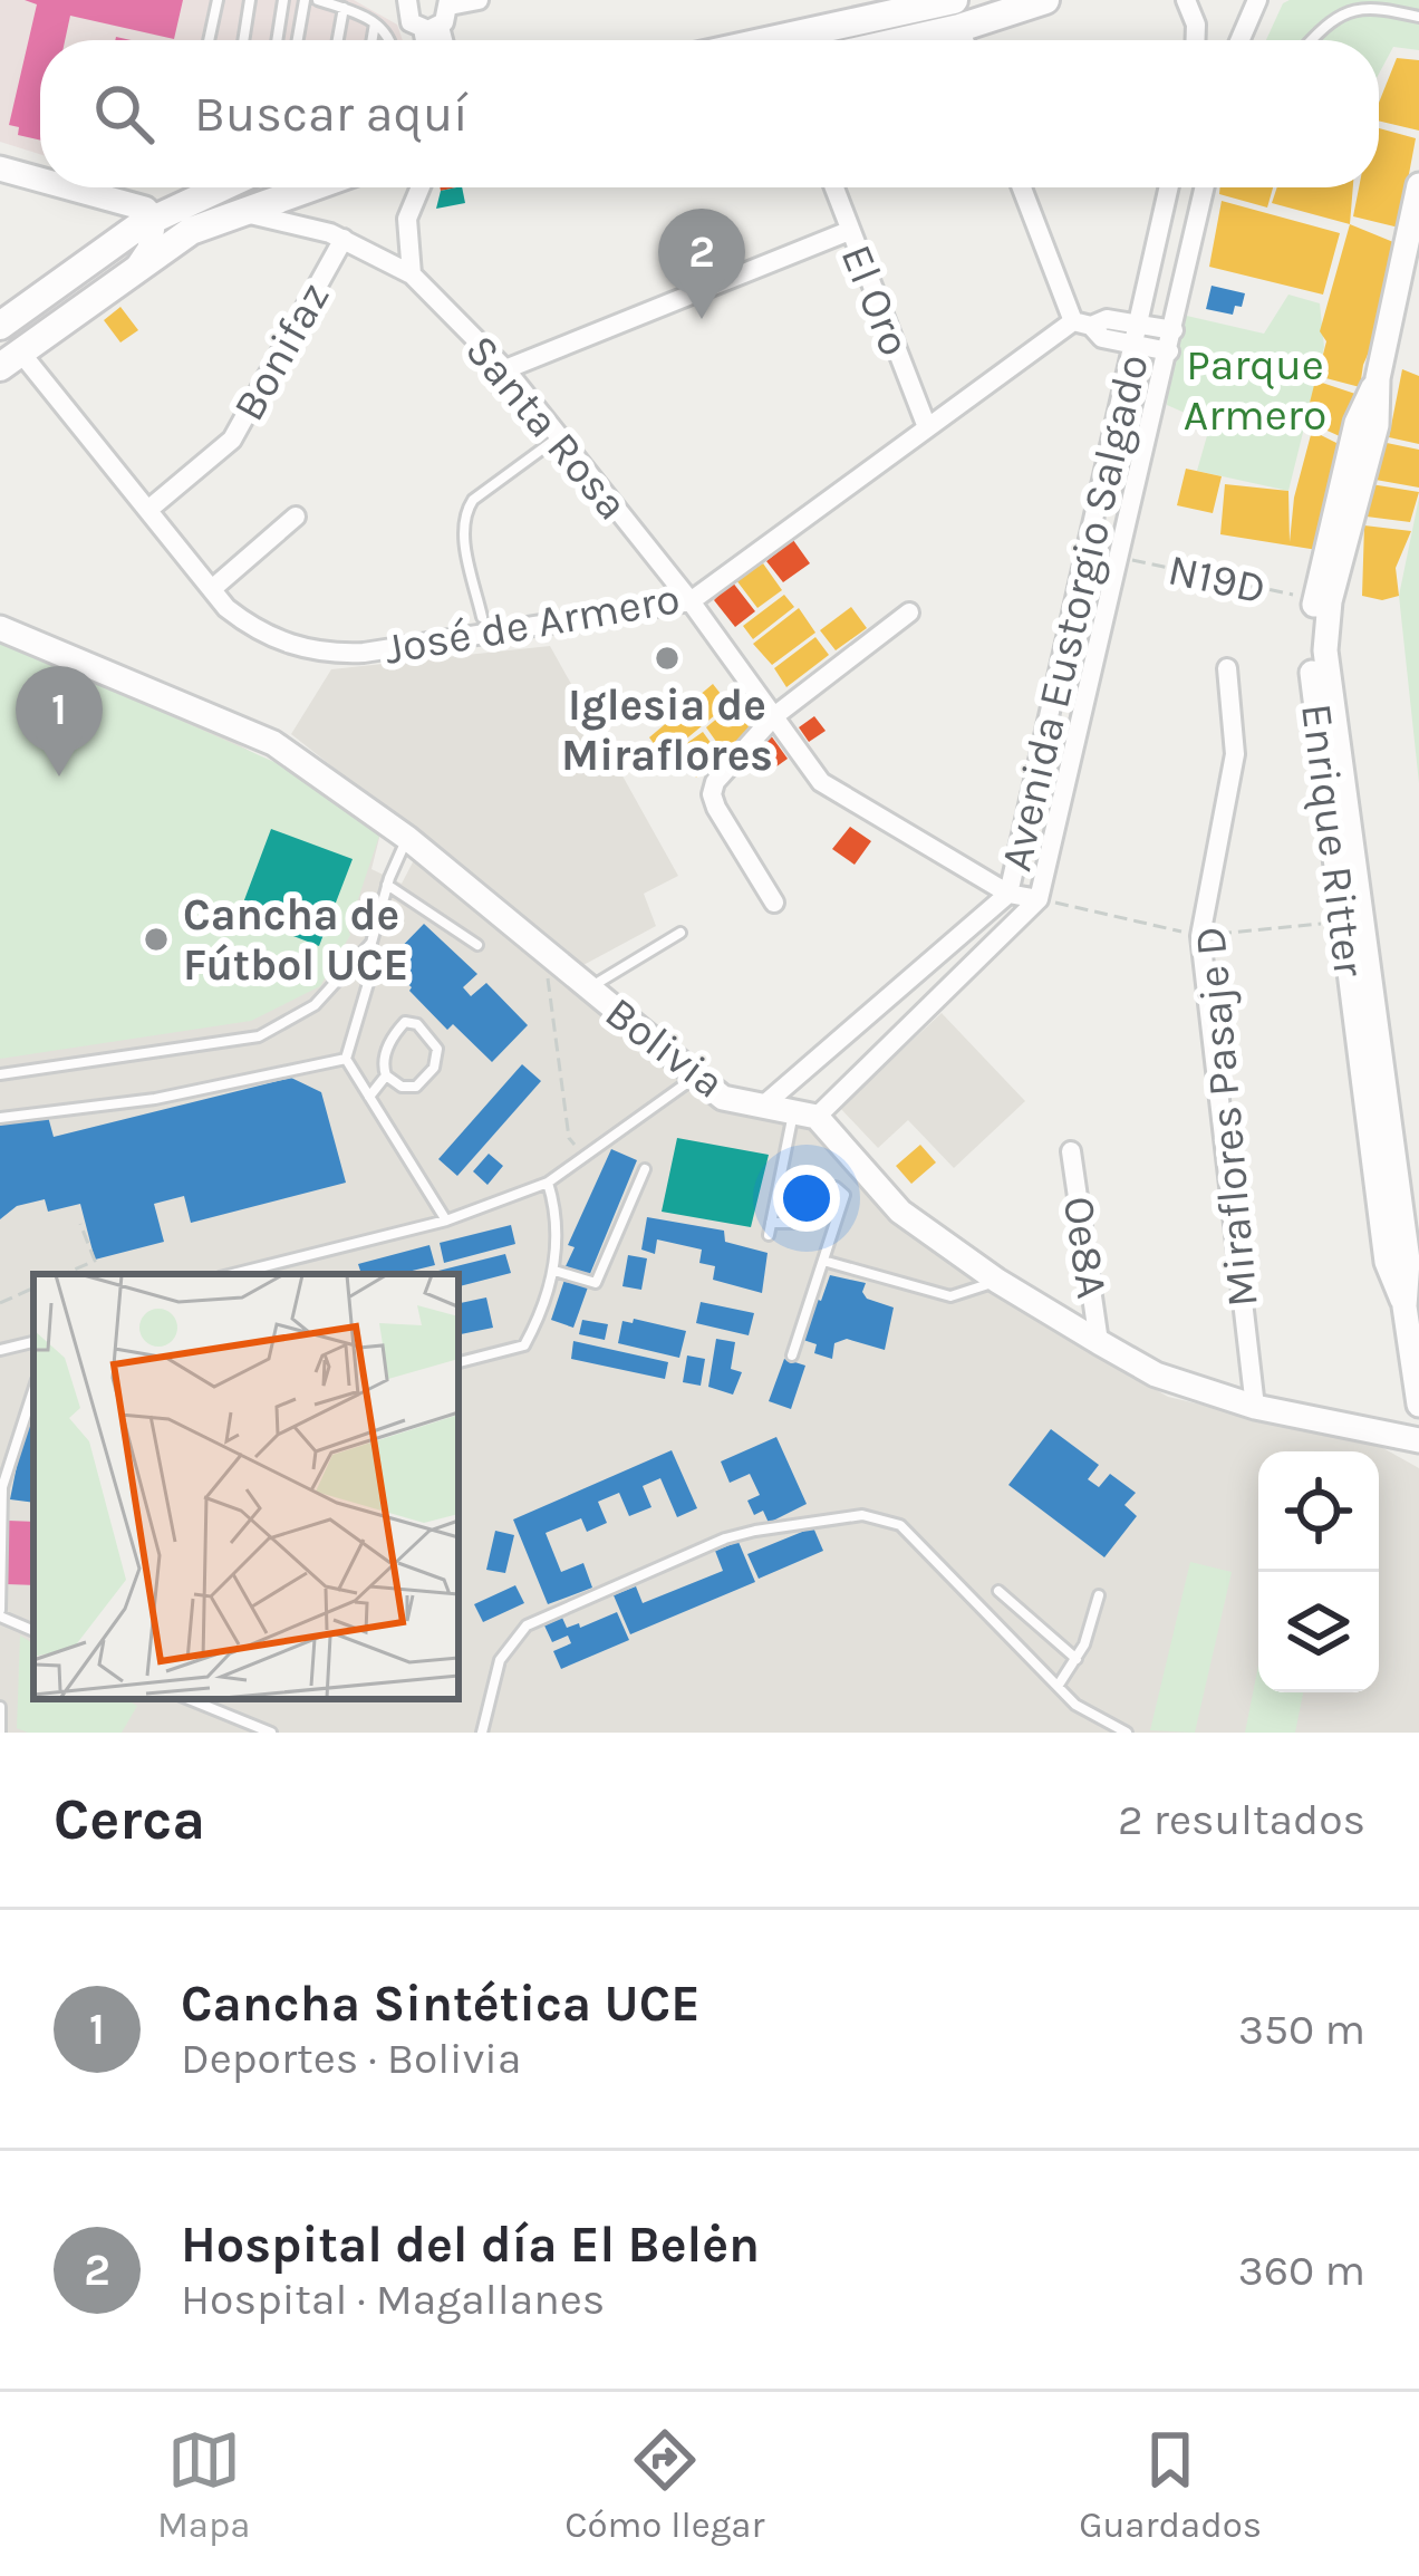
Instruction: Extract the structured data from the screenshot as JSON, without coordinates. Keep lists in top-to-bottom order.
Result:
{
  "streets": {
    "street": [
      "El Oro",
      "Bonifaz",
      "Santa Rosa",
      "Avenida Eustorgio Salgado",
      "José de Armero",
      "Enrique Ritter",
      "Bolivia",
      "Miraflores Pasaje D",
      "Oe8A"
    ],
    "path": ["N19D"]
  },
  "crossings": [
    ["El Oro", "José de Armero"],
    ["Bonifaz", "Santa Rosa"],
    ["Bonifaz", "José de Armero"],
    ["Santa Rosa", "Avenida Eustorgio Salgado"],
    ["Santa Rosa", "José de Armero"],
    ["N19D", "Avenida Eustorgio Salgado"],
    ["N19D", "Enrique Ritter"],
    ["Avenida Eustorgio Salgado", "Bolivia"]
  ],
  "parks": ["Parque Armero"],
  "places": ["Iglesia de Miraflores", "Cancha de Fútbol UCE"],
  "page": {
    "search": "Buscar aquí",
    "pins": ["2", "1"],
    "heading": ["Cerca", "2 resultados"],
    "list": [
      {
        "mark": "1",
        "name": "Cancha Sintética UCE",
        "note": "Deportes · Bolivia",
        "value": "350 m"
      },
      {
        "mark": "2",
        "name": "Hospital del día El Belėn",
        "note": "Hospital · Magallanes",
        "value": "360 m"
      }
    ],
    "nav": ["Mapa", "Cómo llegar", "Guardados"]
  }
}
